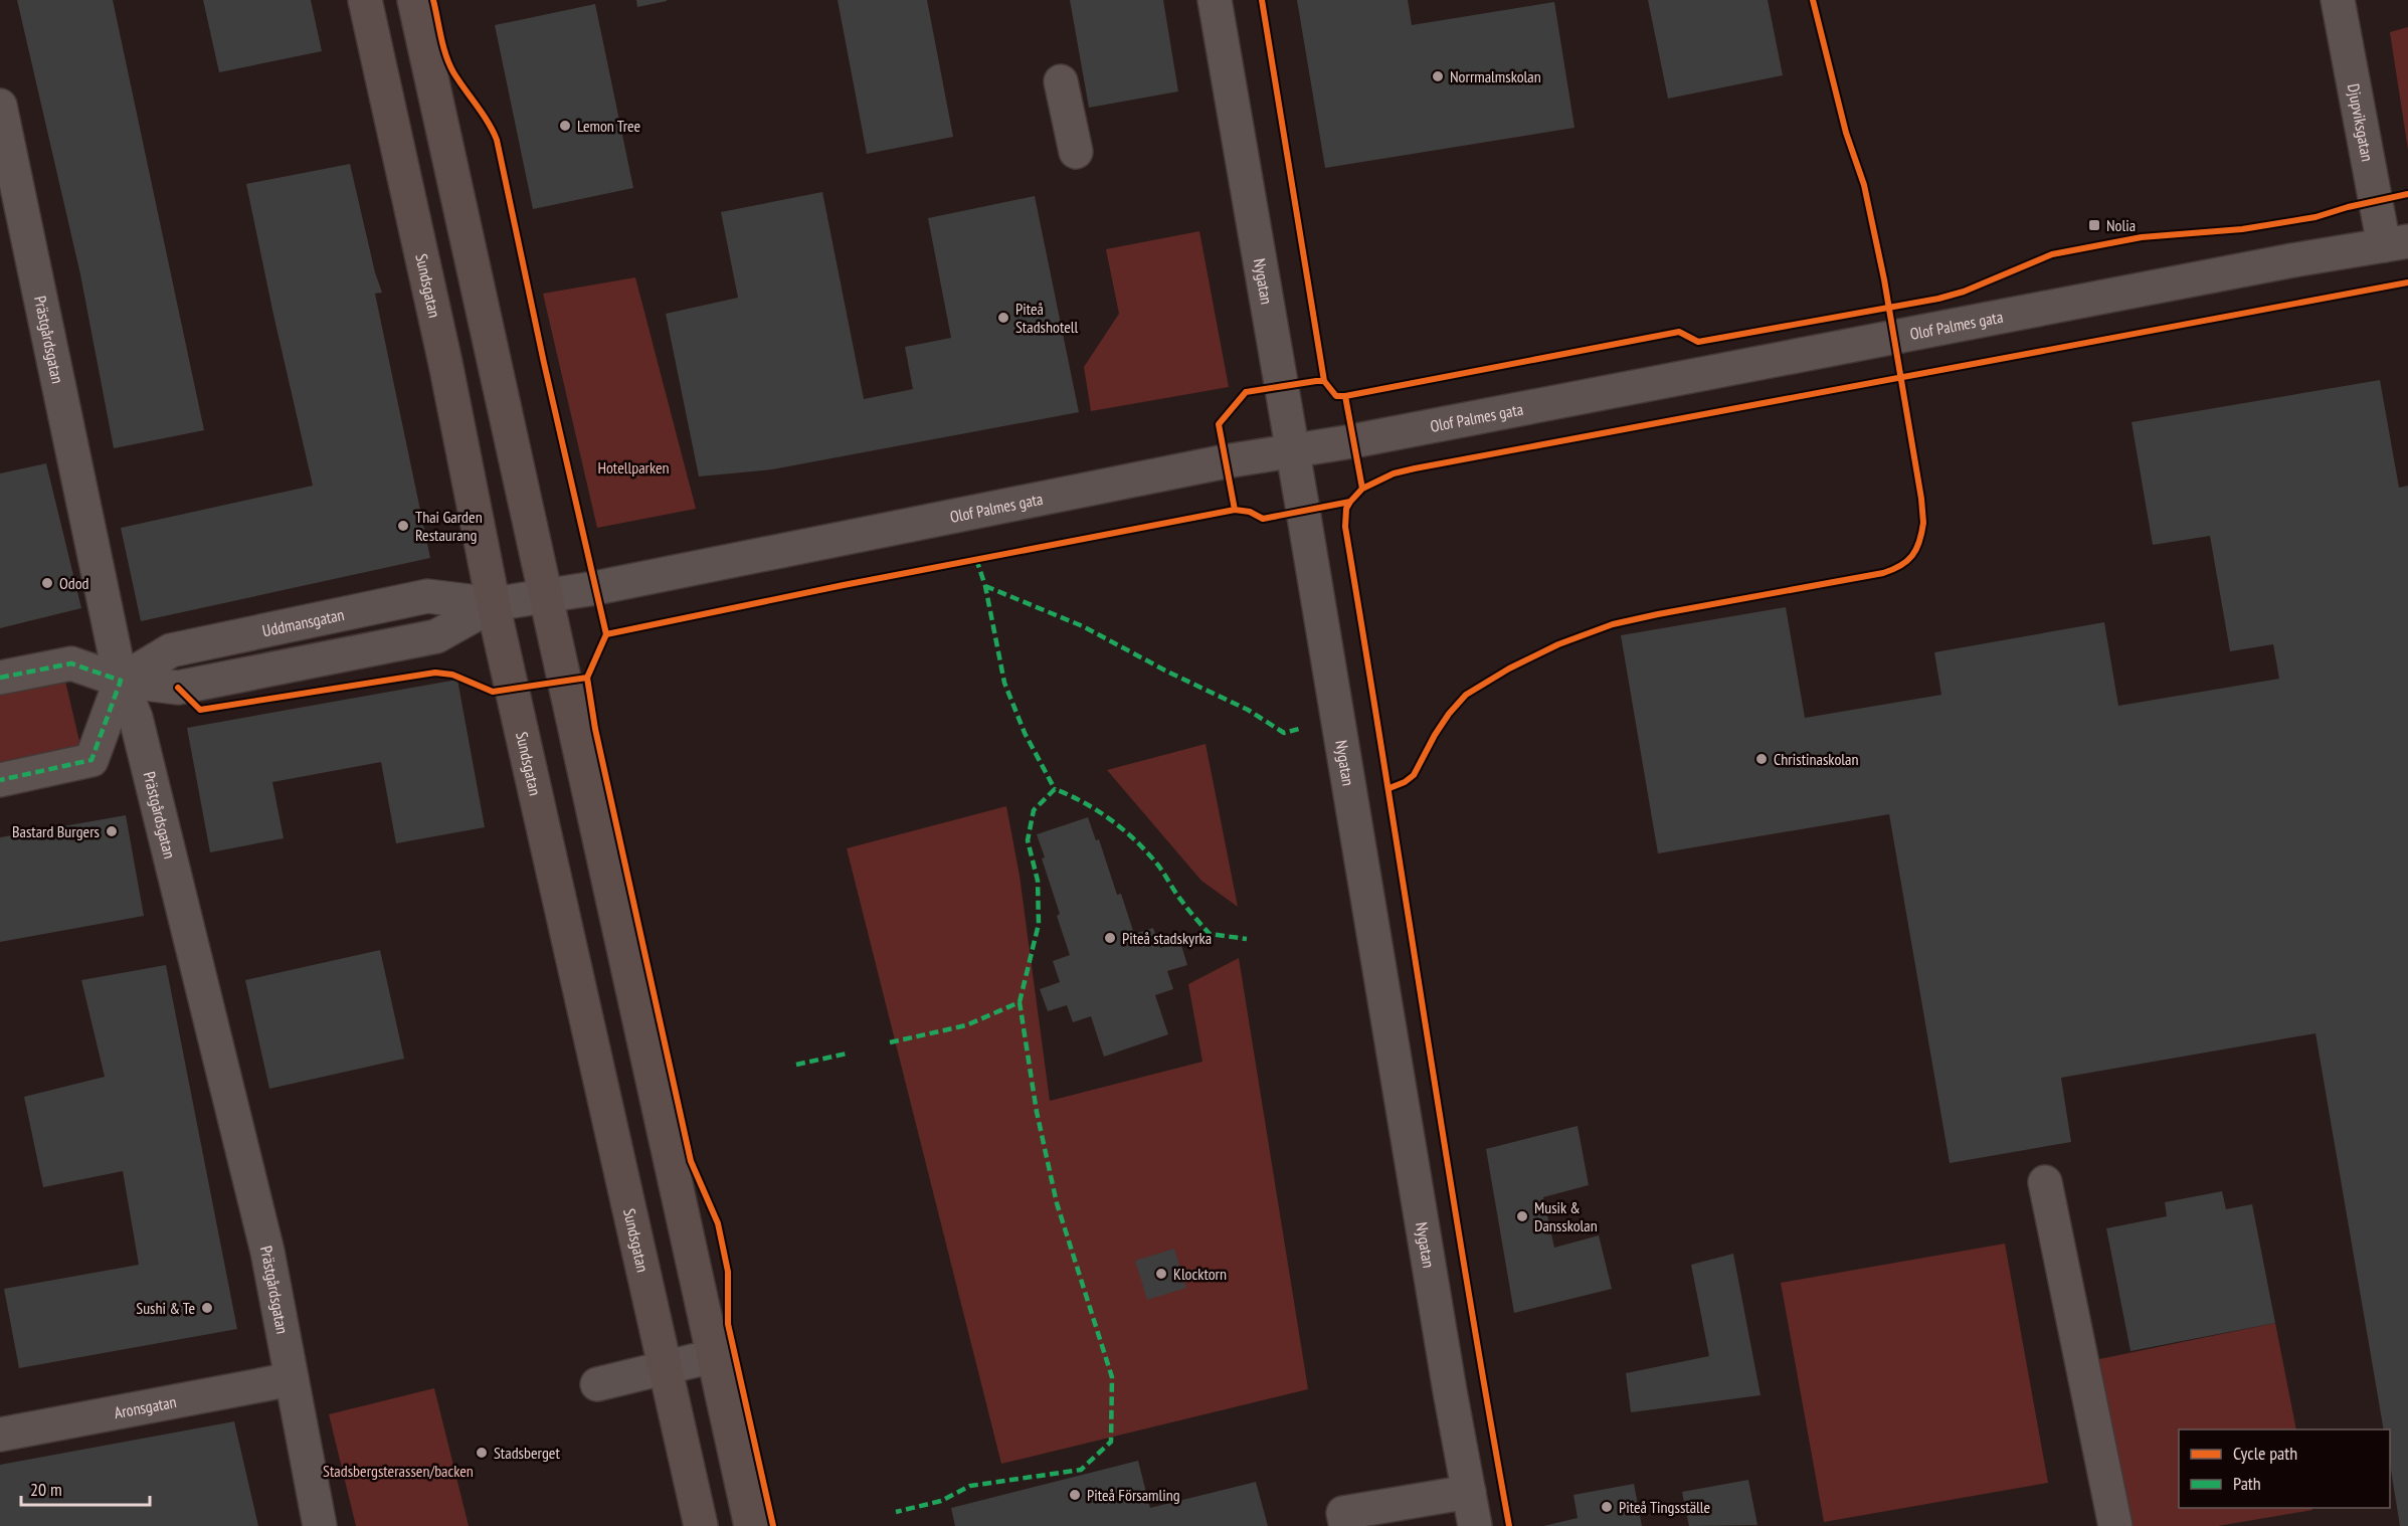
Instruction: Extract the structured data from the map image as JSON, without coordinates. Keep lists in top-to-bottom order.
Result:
{
  "streets": {
    "main road": ["Sundsgatan"],
    "street": [
      "Djupviksgatan",
      "Nygatan",
      "Olof Palmes gata",
      "Prästgårdsgatan",
      "Aronsgatan"
    ]
  },
  "crossings": [
    ["Djupviksgatan", "Olof Palmes gata"],
    ["Nygatan", "Olof Palmes gata"],
    ["Prästgårdsgatan", "Aronsgatan"]
  ],
  "parks": ["Hotellparken", "Stadsbergsterassen/backen"],
  "places": {
    "other": [
      "Norrmalmskolan",
      "Lemon Tree",
      "Piteå Stadshotell",
      "Thai Garden Restaurang",
      "Odod",
      "Christinaskolan",
      "Bastard Burgers",
      "Piteå stadskyrka",
      "Musik & Dansskolan",
      "Klocktorn",
      "Sushi & Te",
      "Stadsberget",
      "Piteå Församling",
      "Piteå Tingsställe"
    ],
    "transit": ["Nolia"]
  },
  "legend": ["Cycle path", "Path"],
  "scale_bar": "20 m"
}
